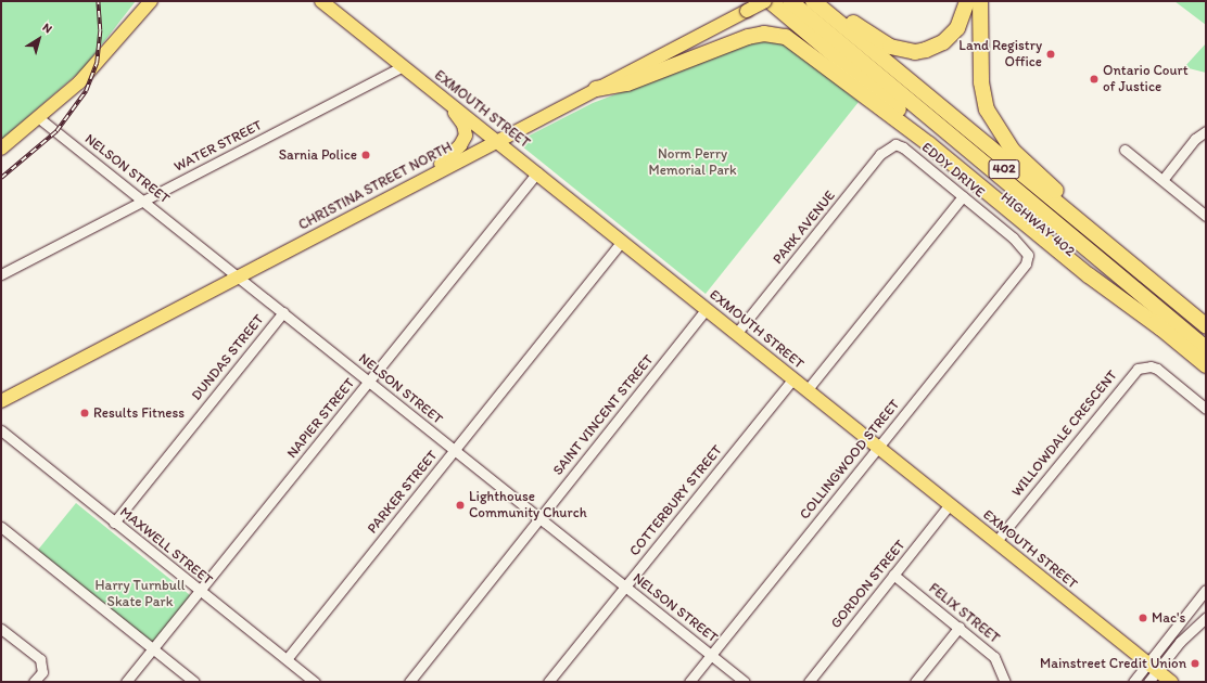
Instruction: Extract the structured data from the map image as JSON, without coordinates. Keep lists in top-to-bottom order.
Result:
{
  "streets": {
    "highway": ["402", "HIGHWAY 402"],
    "main road": ["EXMOUTH STREET", "CHRISTINA STREET NORTH"],
    "street": [
      "WATER STREET",
      "NELSON STREET",
      "EDDY DRIVE",
      "PARK AVENUE",
      "DUNDAS STREET",
      "SAINT VINCENT STREET",
      "NAPIER STREET",
      "WILLOWDALE CRESCENT",
      "COLLINGWOOD STREET",
      "PARKER STREET",
      "COTTERBURY STREET",
      "MAXWELL STREET",
      "GORDON STREET",
      "FELIX STREET"
    ]
  },
  "crossings": [
    ["EXMOUTH STREET", "WATER STREET"],
    ["EXMOUTH STREET", "CHRISTINA STREET NORTH"],
    ["EXMOUTH STREET", "PARK AVENUE"],
    ["EXMOUTH STREET", "SAINT VINCENT STREET"],
    ["EXMOUTH STREET", "NAPIER STREET"],
    ["EXMOUTH STREET", "WILLOWDALE CRESCENT"],
    ["EXMOUTH STREET", "COLLINGWOOD STREET"],
    ["EXMOUTH STREET", "PARKER STREET"],
    ["EXMOUTH STREET", "COTTERBURY STREET"],
    ["EXMOUTH STREET", "GORDON STREET"],
    ["WATER STREET", "NELSON STREET"],
    ["NELSON STREET", "CHRISTINA STREET NORTH"],
    ["NELSON STREET", "DUNDAS STREET"],
    ["NELSON STREET", "SAINT VINCENT STREET"],
    ["NELSON STREET", "NAPIER STREET"],
    ["NELSON STREET", "COLLINGWOOD STREET"],
    ["NELSON STREET", "PARKER STREET"],
    ["NELSON STREET", "COTTERBURY STREET"],
    ["EDDY DRIVE", "PARK AVENUE"],
    ["EDDY DRIVE", "COLLINGWOOD STREET"],
    ["DUNDAS STREET", "MAXWELL STREET"],
    ["NAPIER STREET", "MAXWELL STREET"],
    ["PARKER STREET", "MAXWELL STREET"],
    ["GORDON STREET", "FELIX STREET"]
  ],
  "parks": ["Norm Perry Memorial Park", "Harry Turnbull Skate Park"],
  "places": [
    "Land Registry Office",
    "Ontario Court of Justice",
    "Sarnia Police",
    "Results Fitness",
    "Lighthouse Community Church",
    "Mac's",
    "Mainstreet Credit Union"
  ],
  "north": "top right"
}
